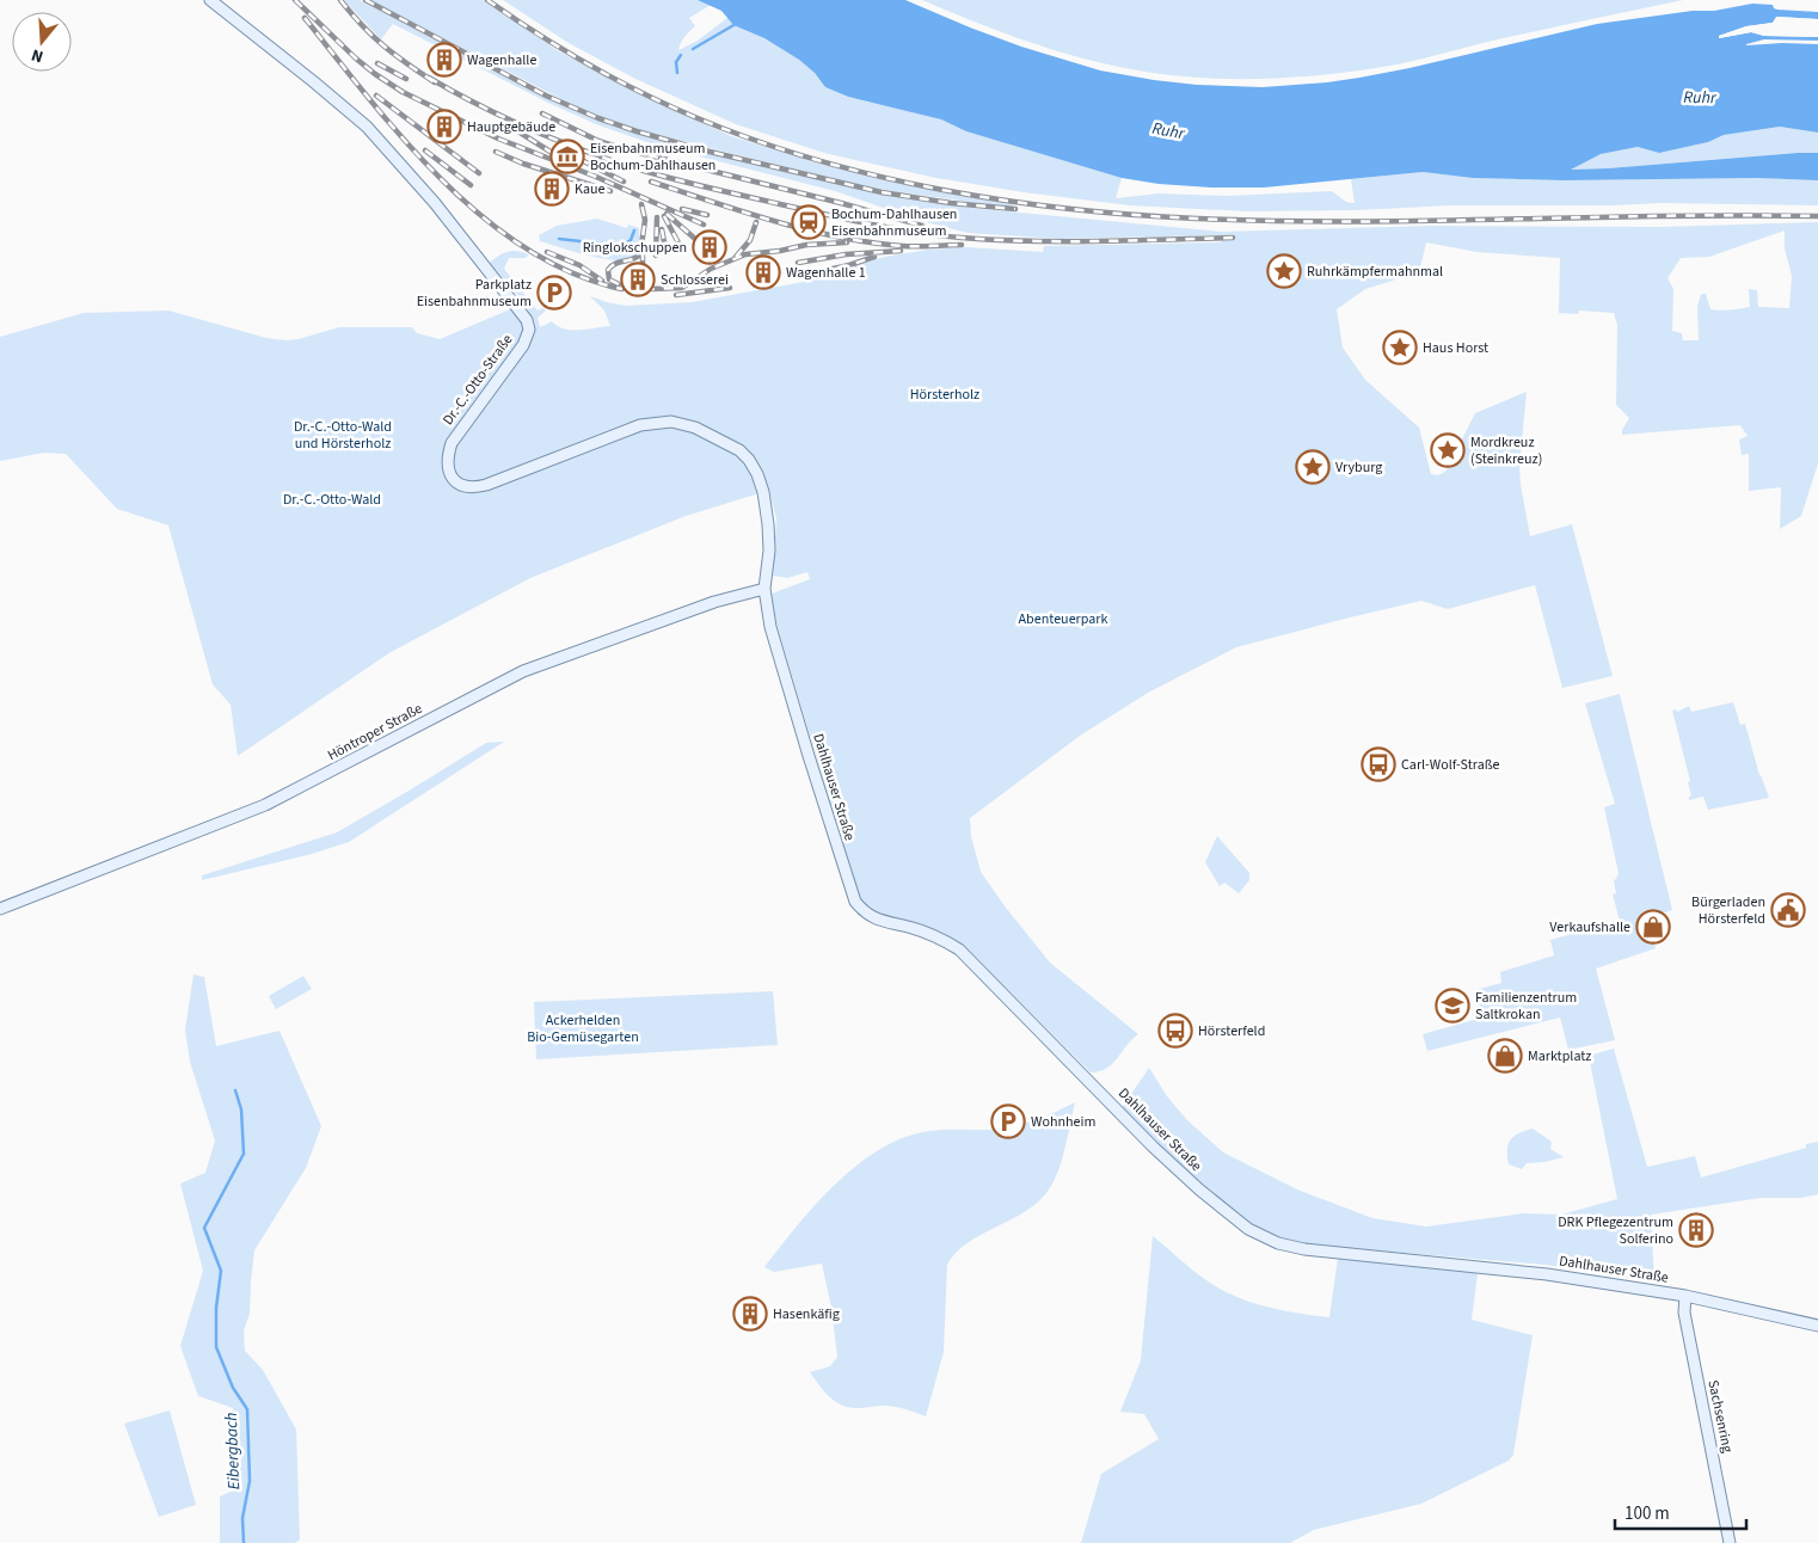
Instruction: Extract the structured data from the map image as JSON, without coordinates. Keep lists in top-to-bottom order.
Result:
{
  "streets": {
    "street": [
      "Dr.-C.-Otto-Straße",
      "Höntroper Straße",
      "Dahlhauser Straße",
      "Sachsenring"
    ]
  },
  "crossings": [
    ["Dr.-C.-Otto-Straße", "Dahlhauser Straße"],
    ["Höntroper Straße", "Dahlhauser Straße"],
    ["Dahlhauser Straße", "Sachsenring"]
  ],
  "water": ["Ruhr", "Eibergbach"],
  "parks": [
    "Hörsterholz",
    "Dr.-C.-Otto-Wald und Hörsterholz",
    "Dr.-C.-Otto-Wald",
    "Abenteuerpark",
    "Ackerhelden Bio-Gemüsegarten"
  ],
  "places": {
    "building": [
      "Wagenhalle",
      "Hauptgebäude",
      "Kaue",
      "Ringlokschuppen",
      "Wagenhalle 1",
      "Schlosserei",
      "DRK Pflegezentrum Solferino",
      "Hasenkäfig"
    ],
    "museum": ["Eisenbahnmuseum Bochum-Dahlhausen"],
    "station": ["Bochum-Dahlhausen Eisenbahnmuseum"],
    "place": [
      "Ruhrkämpfermahnmal",
      "Haus Horst",
      "Mordkreuz (Steinkreuz)",
      "Vryburg"
    ],
    "parking": ["Parkplatz Eisenbahnmuseum", "Wohnheim"],
    "bus stop": ["Carl-Wolf-Straße", "Hörsterfeld"],
    "public building": ["Bürgerladen Hörsterfeld"],
    "shop": ["Verkaufshalle", "Marktplatz"],
    "school or university": ["Familienzentrum Saltkrokan"]
  },
  "scale_bar": "100 m",
  "north": "bottom"
}
